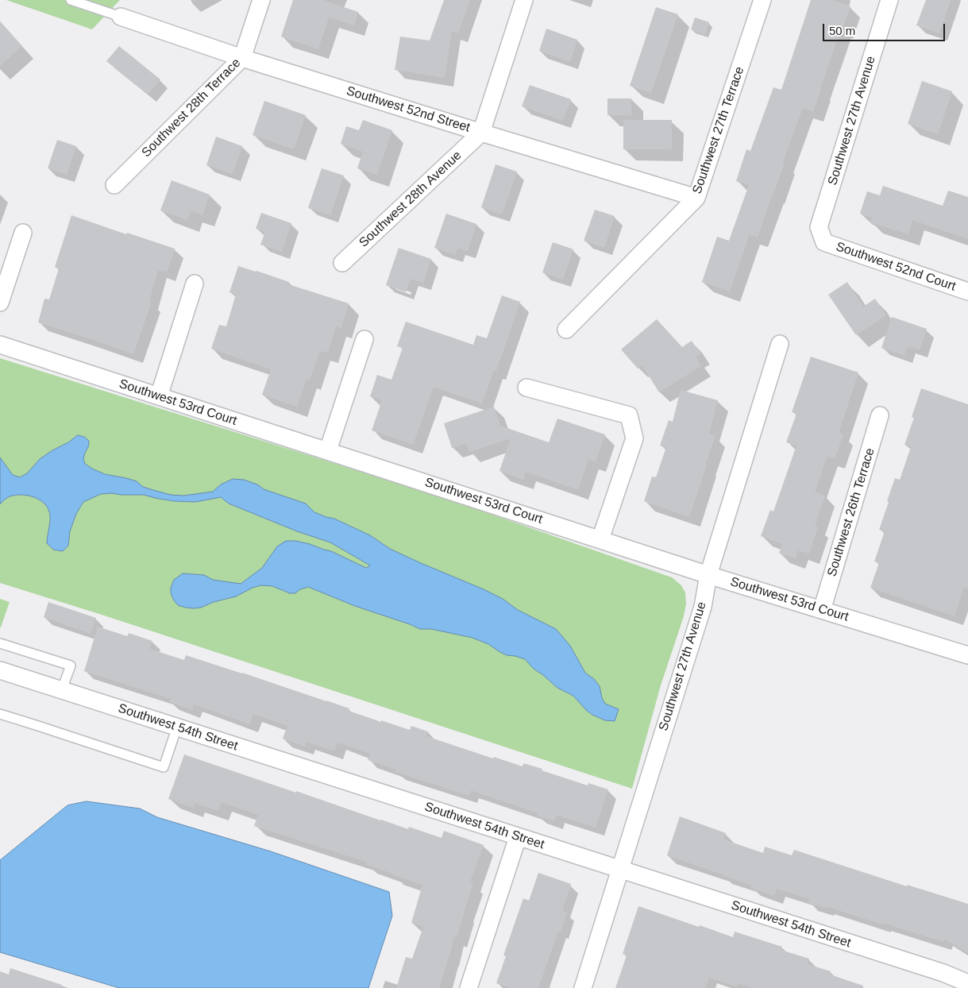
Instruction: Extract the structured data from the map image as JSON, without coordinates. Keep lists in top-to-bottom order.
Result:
{
  "streets": {
    "street": [
      "Southwest 28th Terrace",
      "Southwest 52nd Street",
      "Southwest 27th Avenue",
      "Southwest 27th Terrace",
      "Southwest 28th Avenue",
      "Southwest 52nd Court",
      "Southwest 53rd Court",
      "Southwest 26th Terrace",
      "Southwest 54th Street"
    ]
  },
  "crossings": [
    ["Southwest 28th Terrace", "Southwest 52nd Street"],
    ["Southwest 52nd Street", "Southwest 27th Terrace"],
    ["Southwest 52nd Street", "Southwest 28th Avenue"],
    ["Southwest 27th Avenue", "Southwest 52nd Court"],
    ["Southwest 27th Avenue", "Southwest 53rd Court"],
    ["Southwest 27th Avenue", "Southwest 54th Street"],
    ["Southwest 53rd Court", "Southwest 26th Terrace"]
  ],
  "scale_bar": "50 m"
}
